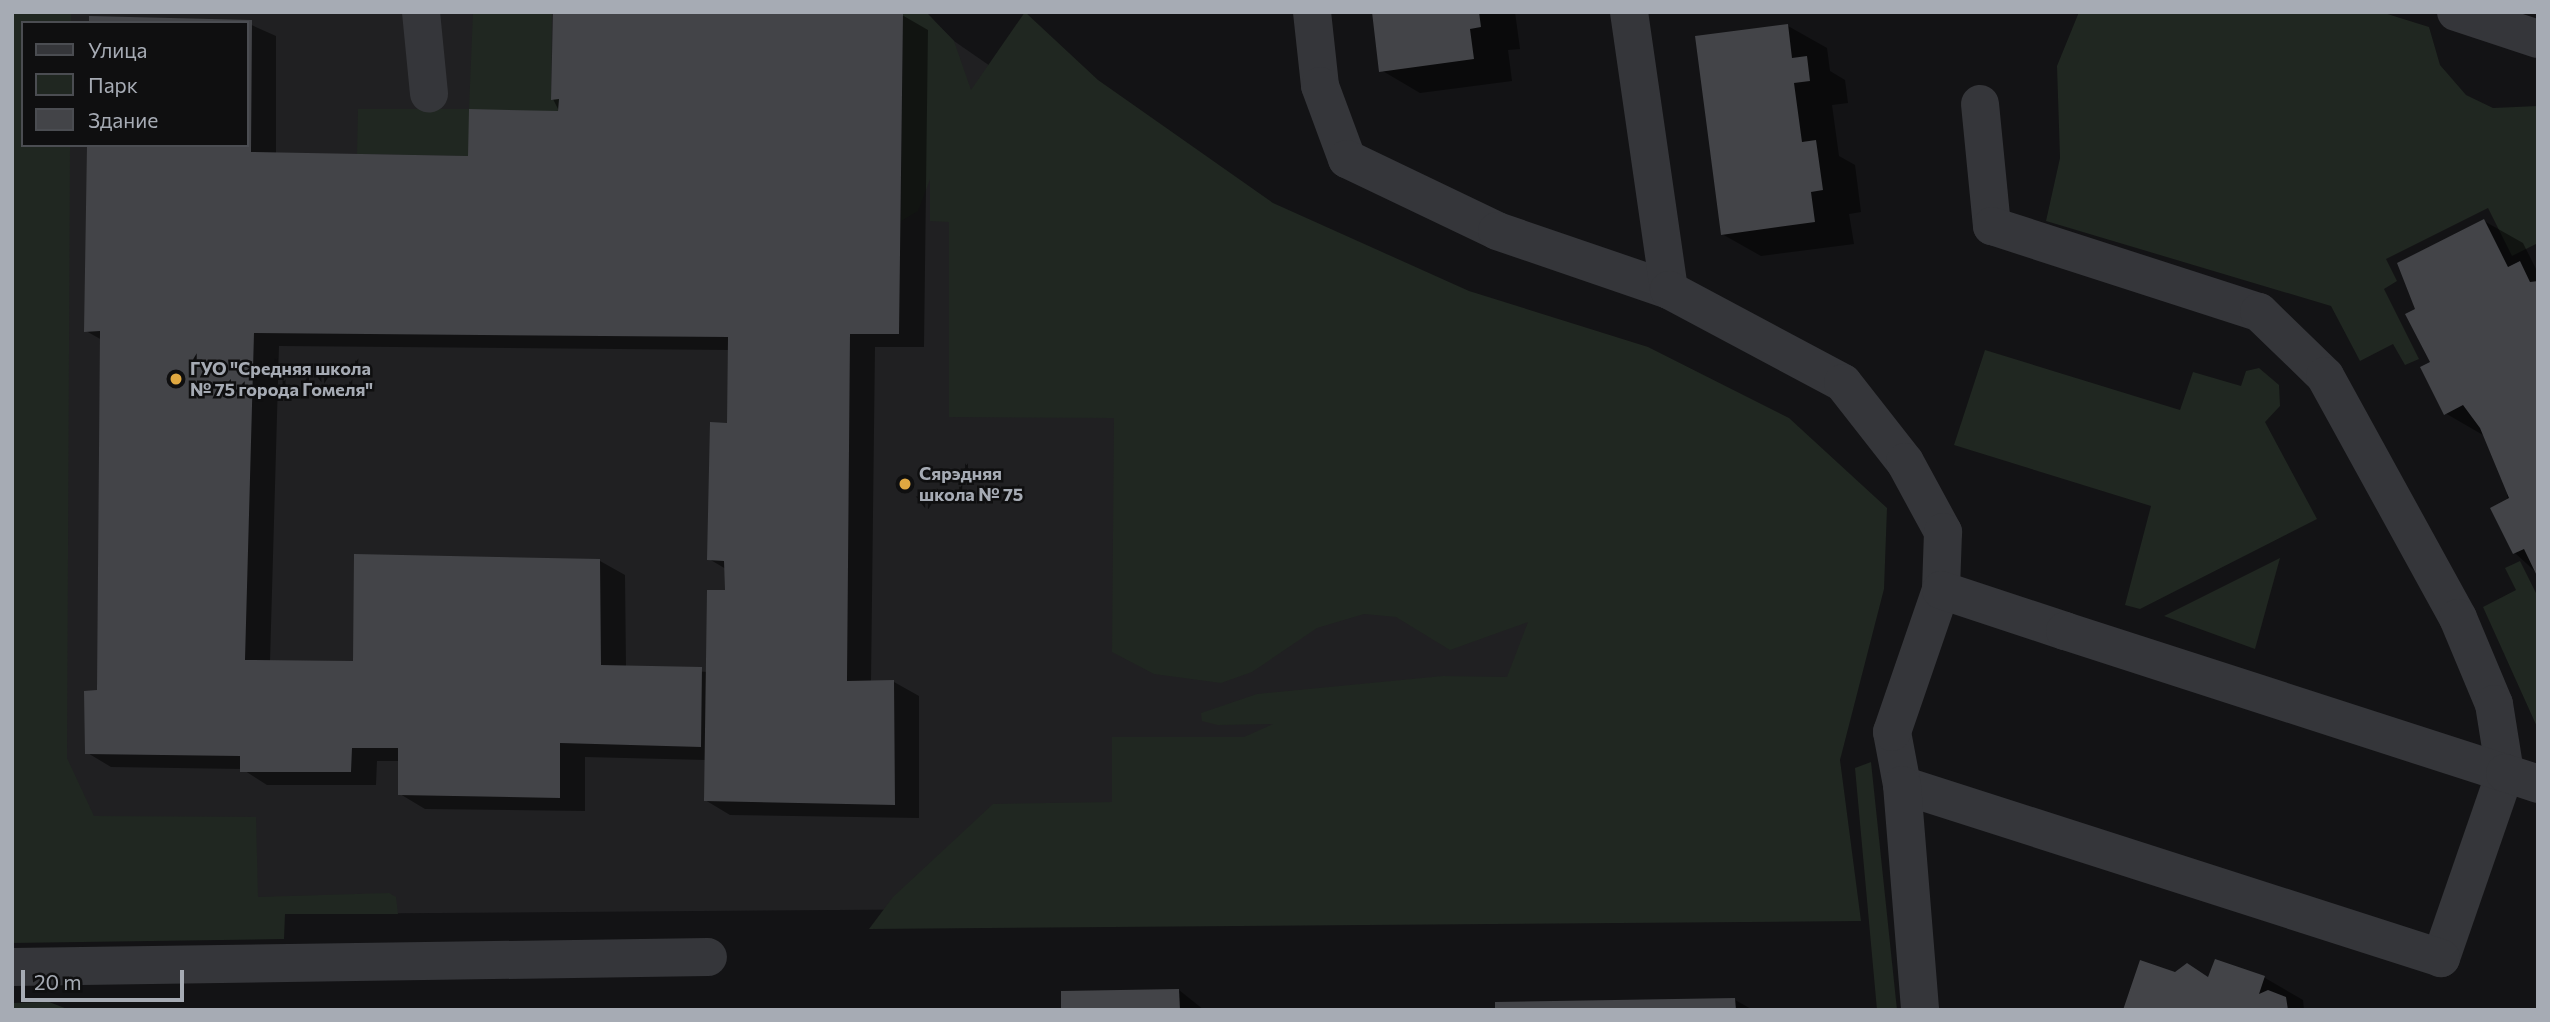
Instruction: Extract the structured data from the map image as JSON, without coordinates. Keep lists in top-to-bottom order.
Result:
{
  "places": ["ГУО \"Средняя школа № 75 города Гомеля\"", "Сярэдняя школа № 75"],
  "legend": ["Улица", "Парк", "Здание"],
  "scale_bar": "20 m"
}
